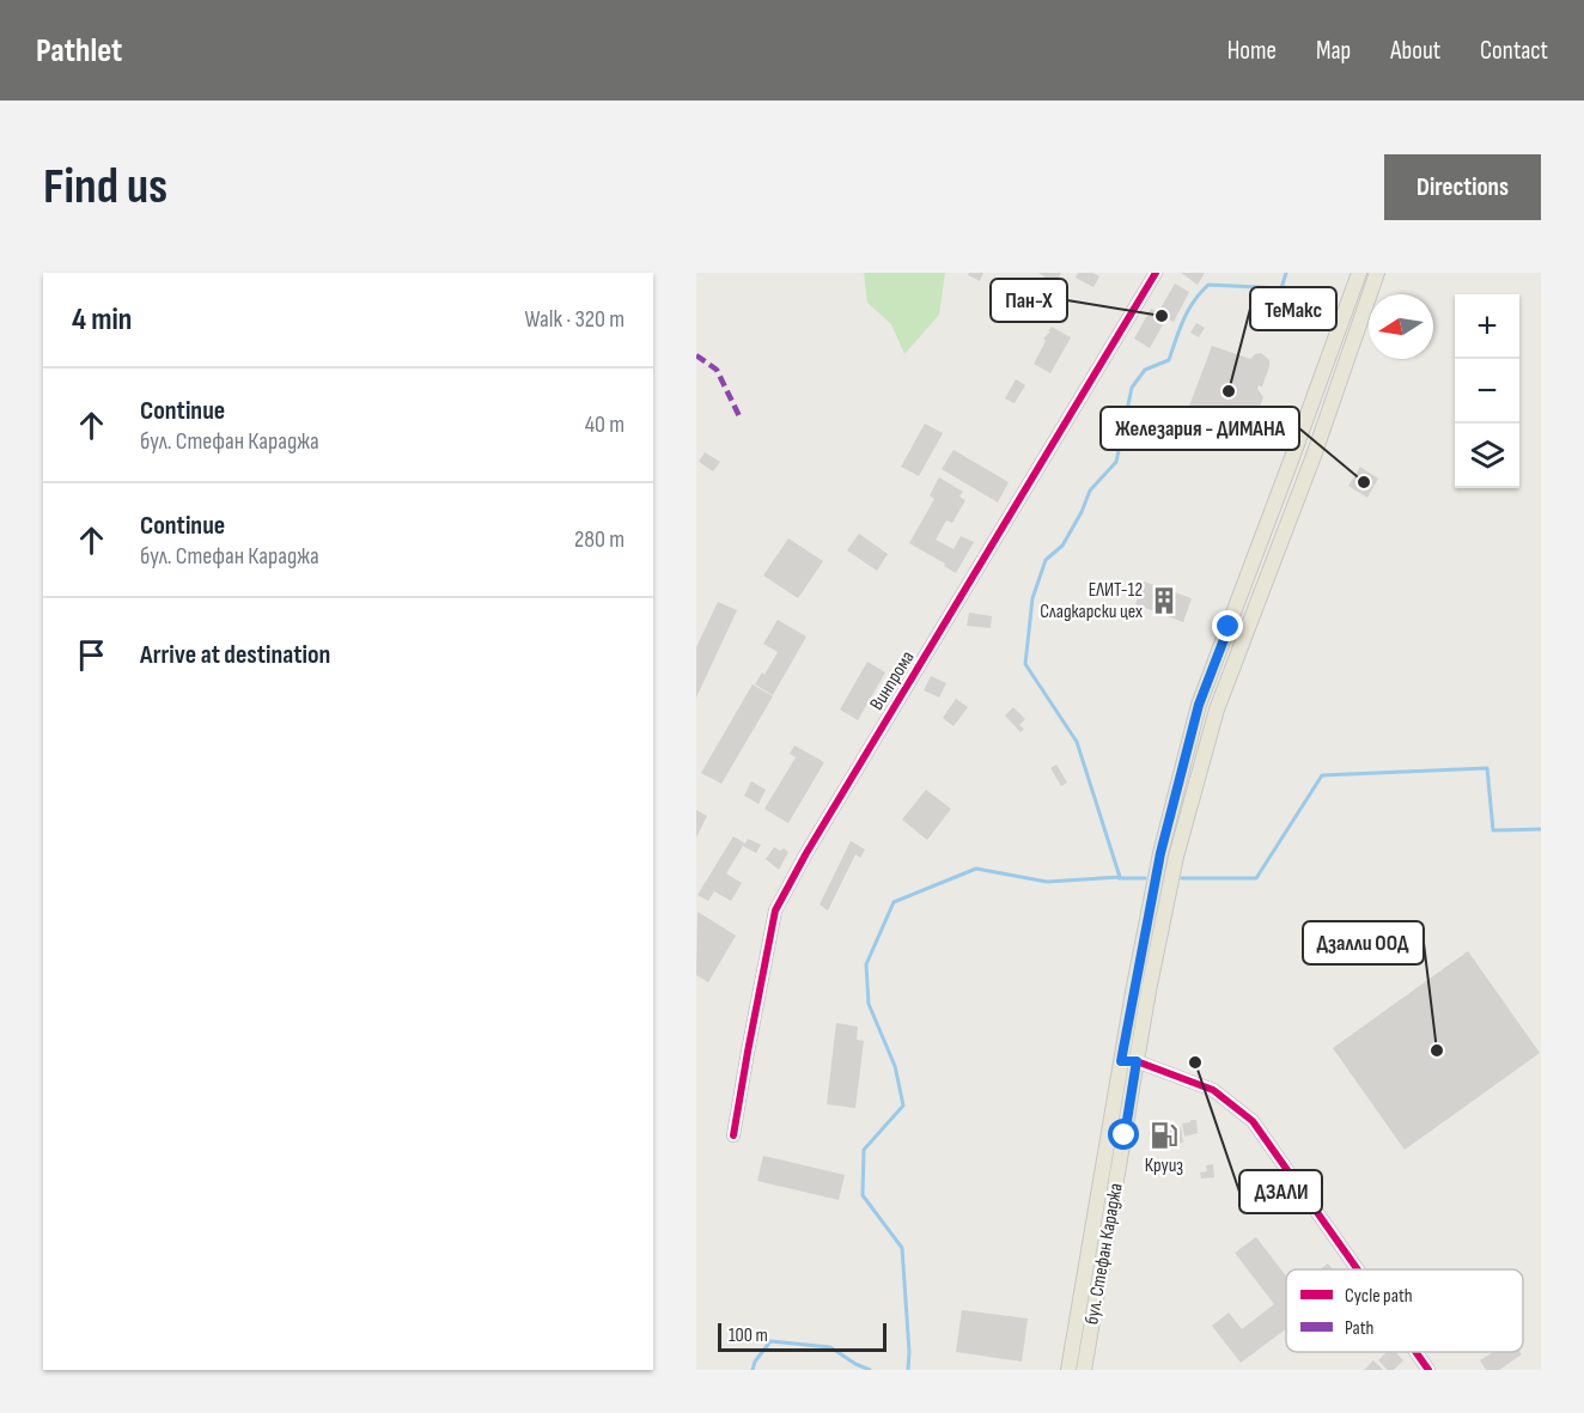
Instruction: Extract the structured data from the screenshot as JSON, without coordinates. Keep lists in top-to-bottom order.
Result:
{
  "streets": {
    "main road": ["бул. Стефан Караджа"],
    "street": ["Винпрома"]
  },
  "places": {
    "other": [
      "Пан-Х",
      "ТеМакс",
      "Железария - ДИМАНА",
      "Дзалли ООД",
      "ДЗАЛИ"
    ],
    "building": ["ЕЛИТ-12 Сладкарски цех"],
    "fuel station": ["Круиз"]
  },
  "legend": ["Cycle path", "Path"],
  "scale_bar": "100 m",
  "north": "left",
  "page": {
    "header": "Pathlet",
    "nav": [
      "Home",
      "Map",
      "About",
      "Contact"
    ],
    "buttons": "Directions",
    "title": "Find us",
    "heading": ["4 min", "Walk · 320 m"],
    "map_buttons": ["+", "−"],
    "list": [
      ["Continue", "бул. Стефан Караджа", "40 m"],
      ["Continue", "бул. Стефан Караджа", "280 m"],
      "Arrive at destination"
    ],
    "scale": "100 m"
  }
}
